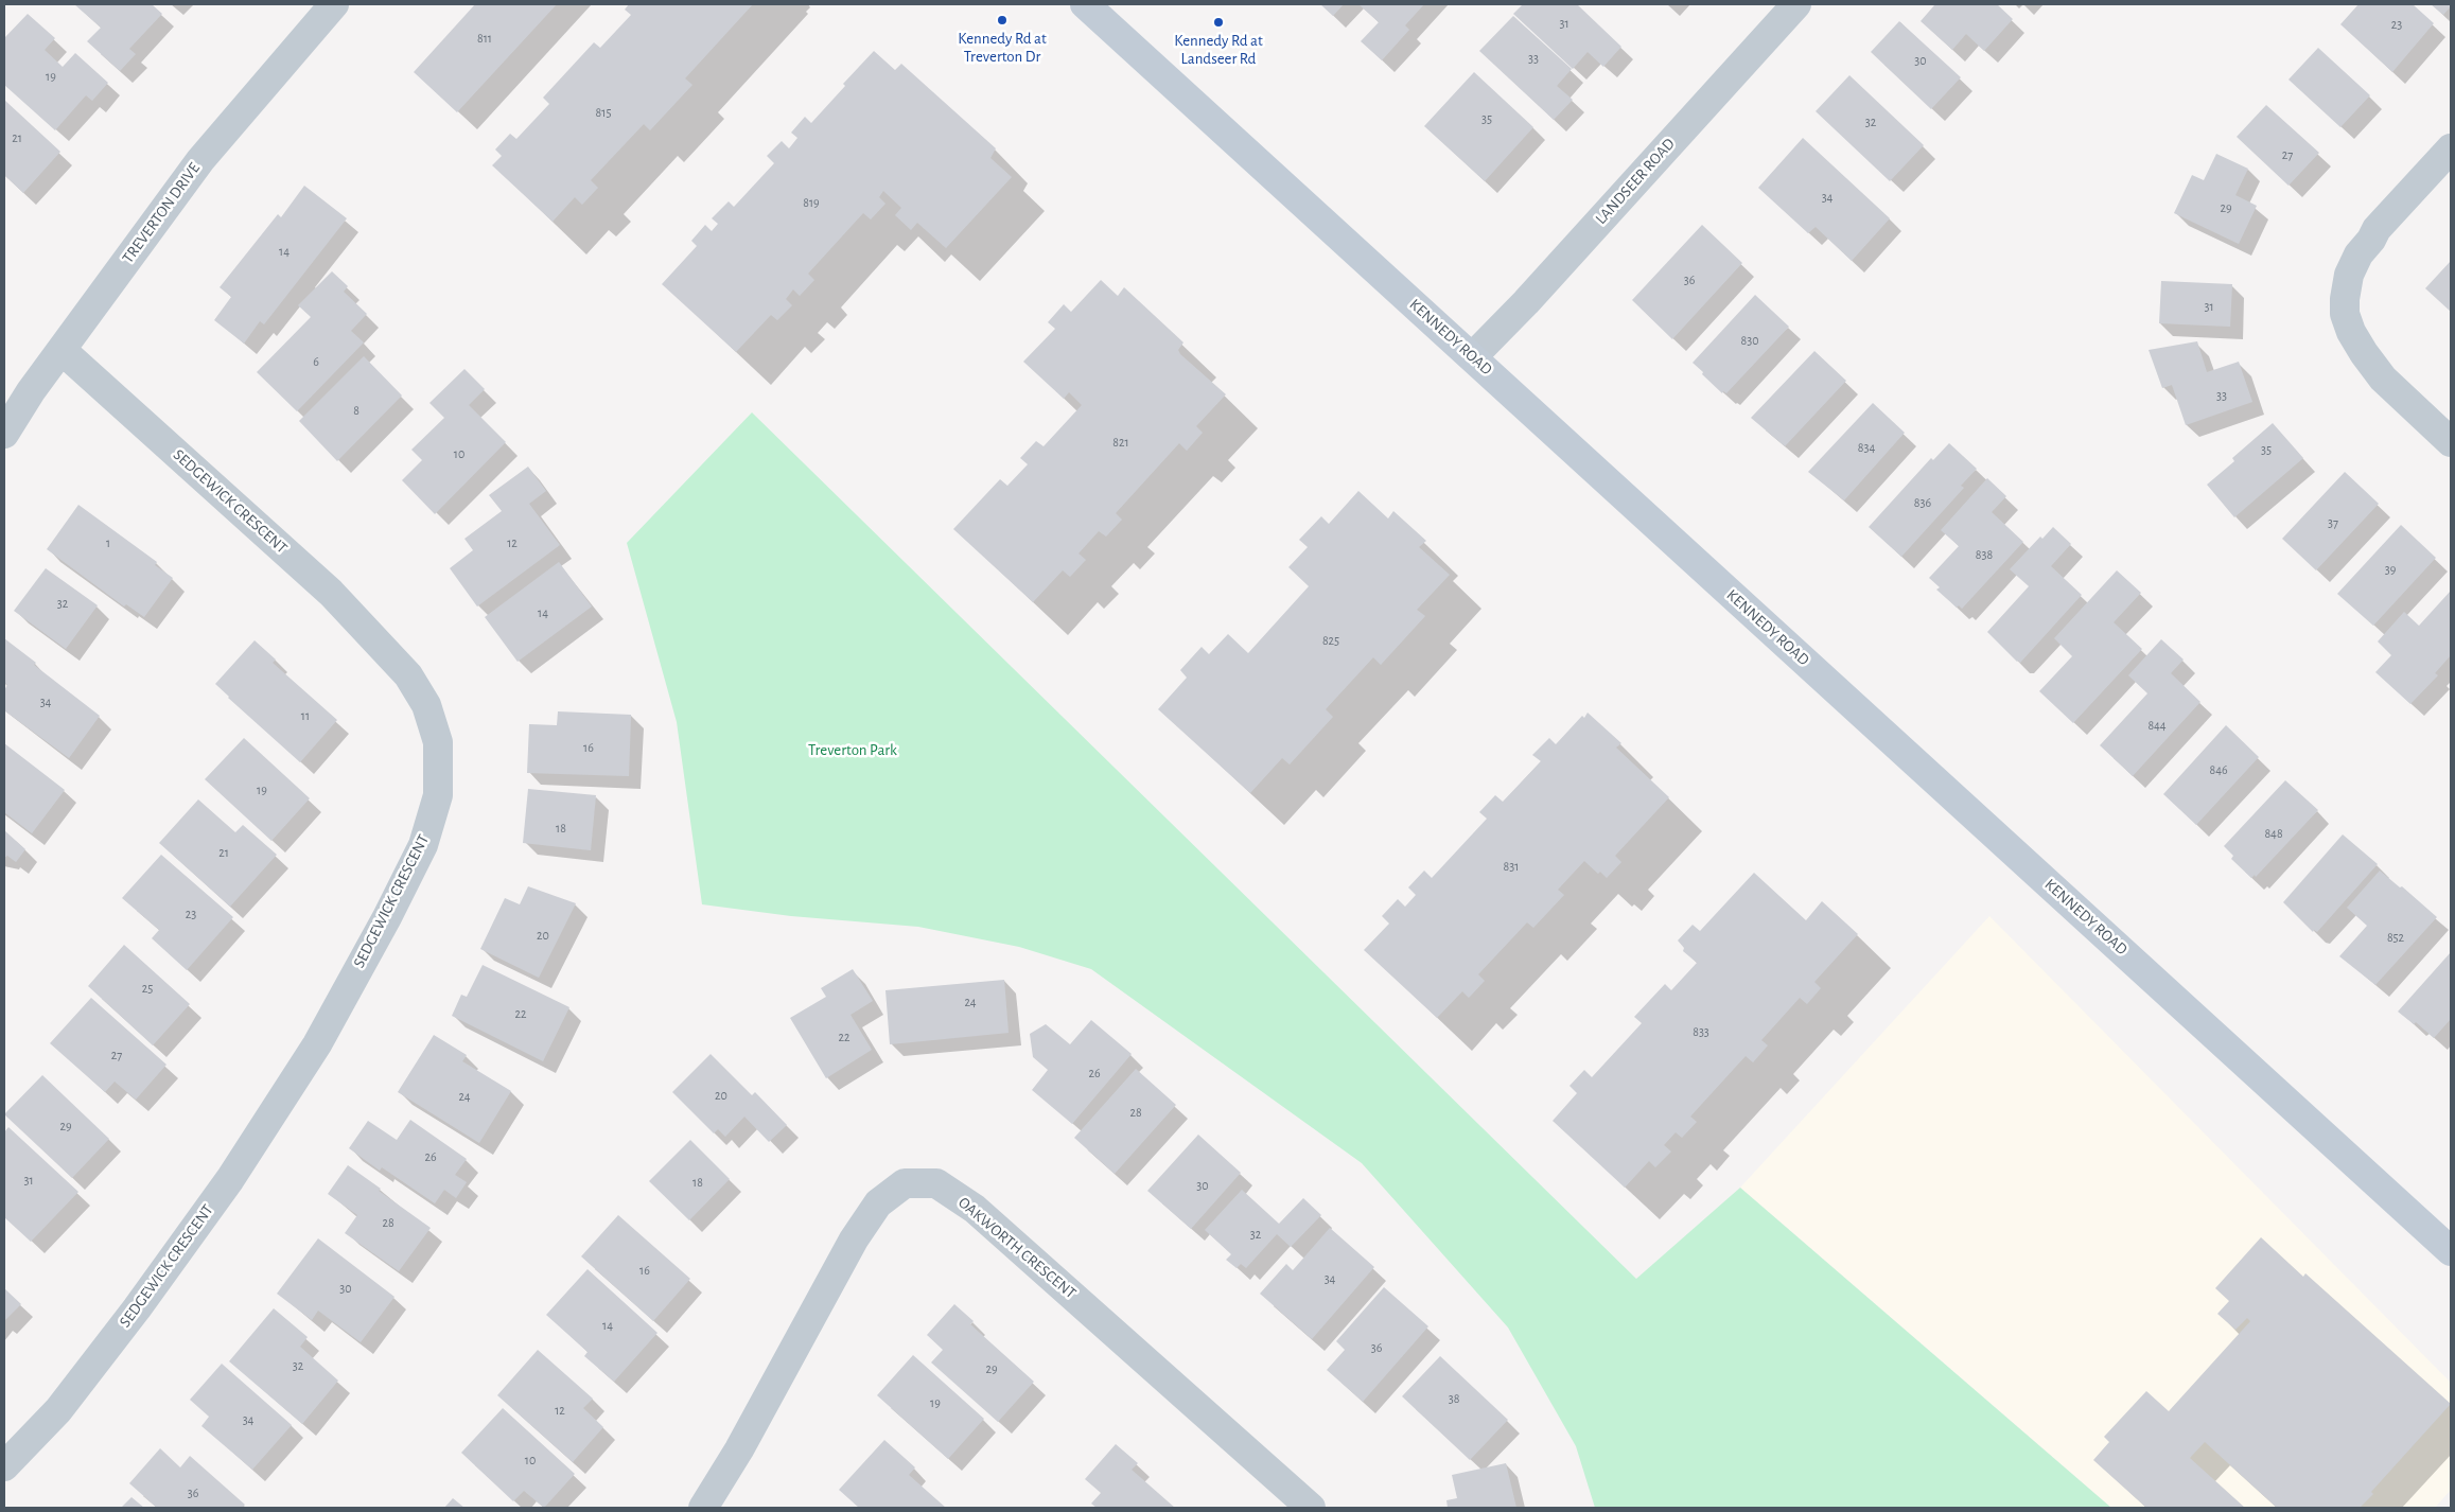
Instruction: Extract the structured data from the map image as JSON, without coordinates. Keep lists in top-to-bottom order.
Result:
{
  "streets": {
    "main road": ["KENNEDY ROAD"],
    "street": [
      "LANDSEER ROAD",
      "TREVERTON DRIVE",
      "SEDGEWICK CRESCENT",
      "OAKWORTH CRESCENT"
    ]
  },
  "crossings": [
    ["LANDSEER ROAD", "KENNEDY ROAD"],
    ["TREVERTON DRIVE", "SEDGEWICK CRESCENT"]
  ],
  "parks": ["Treverton Park"],
  "places": ["Kennedy Rd at Treverton Dr", "Kennedy Rd at Landseer Rd"],
  "house_numbers": [
    "31",
    "23",
    "811",
    "33",
    "30",
    "19",
    "815",
    "35",
    "32",
    "21",
    "27",
    "34",
    "819",
    "29",
    "14",
    "36",
    "31",
    "830",
    "6",
    "33",
    "8",
    "821",
    "834",
    "35",
    "10",
    "836",
    "37",
    "1",
    "12",
    "838",
    "39",
    "32",
    "14",
    "825",
    "34",
    "11",
    "844",
    "16",
    "846",
    "19",
    "18",
    "848",
    "21",
    "831",
    "23",
    "20",
    "852",
    "25",
    "24",
    "22",
    "833",
    "22",
    "27",
    "26",
    "20",
    "24",
    "28",
    "29",
    "26",
    "31",
    "18",
    "30",
    "28",
    "32",
    "16",
    "34",
    "30",
    "14",
    "36",
    "32",
    "29",
    "38",
    "19",
    "12",
    "34",
    "10",
    "36"
  ]
}
